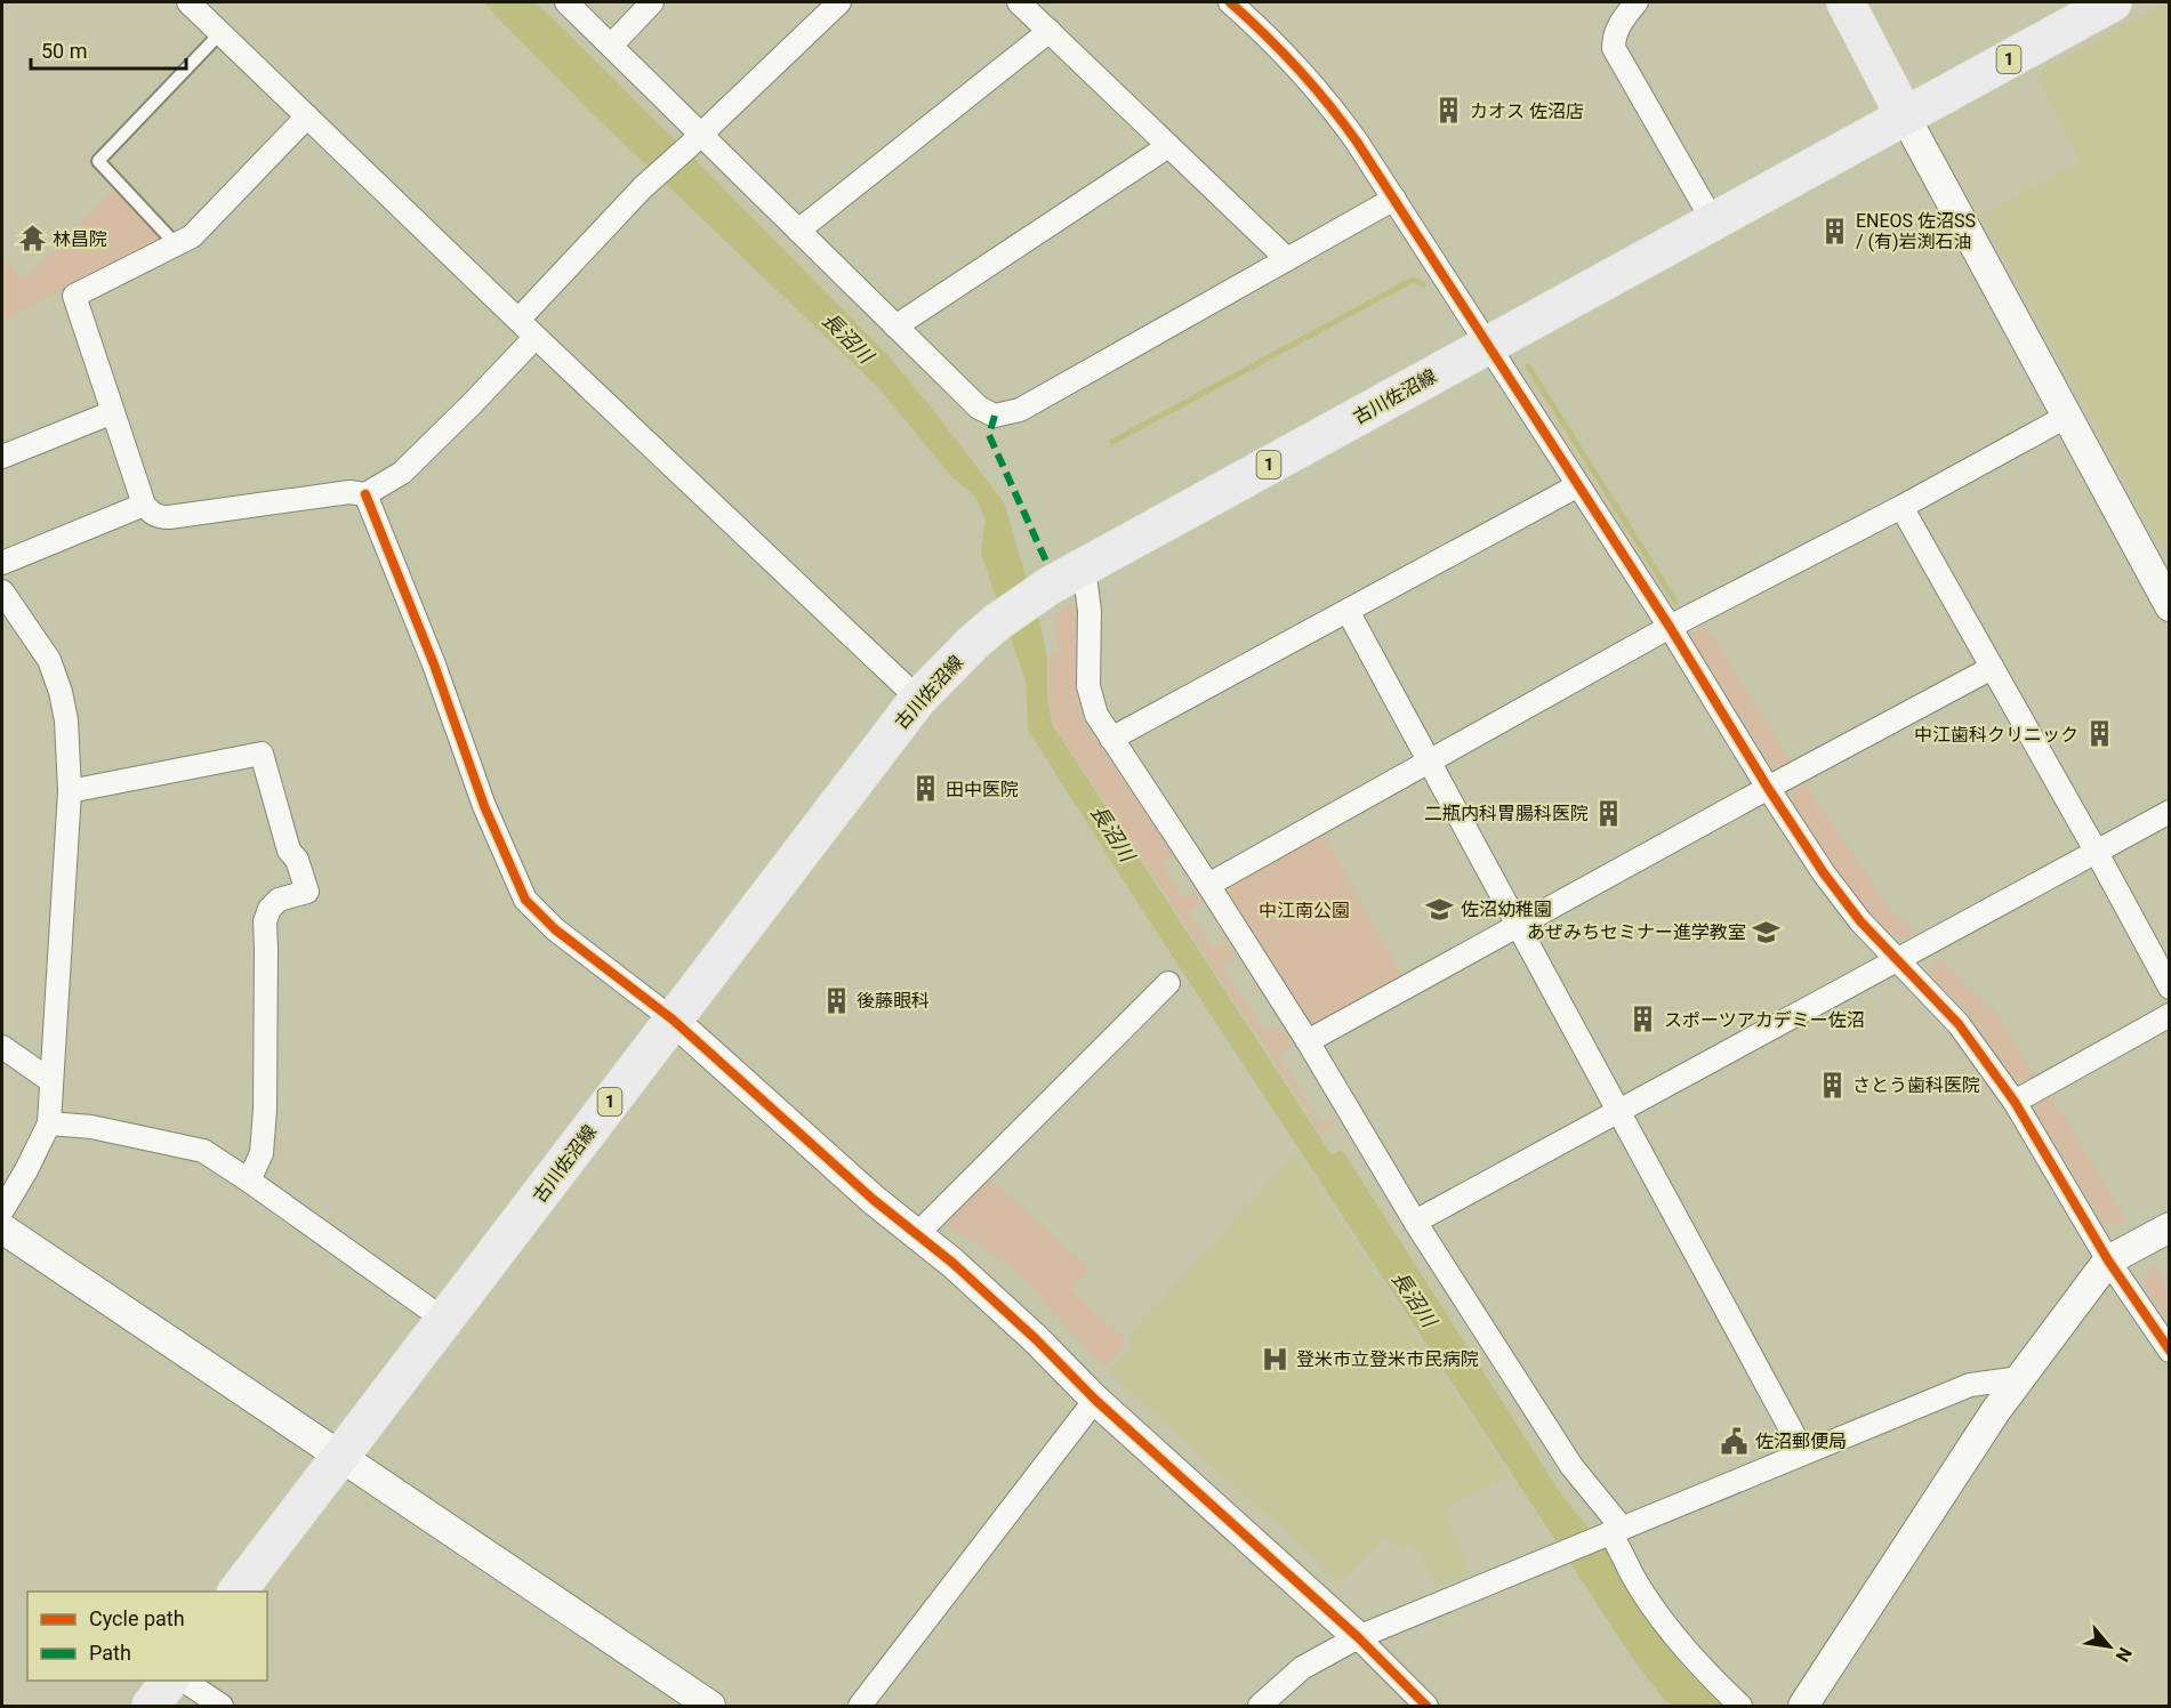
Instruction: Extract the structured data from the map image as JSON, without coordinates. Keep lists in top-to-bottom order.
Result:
{
  "streets": {
    "main road": ["1", "古川佐沼線"]
  },
  "water": ["長沼川"],
  "parks": ["中江南公園"],
  "places": {
    "building": [
      "カオス 佐沼店",
      "ENEOS 佐沼SS / (有)岩渕石油",
      "中江歯科クリニック",
      "田中医院",
      "二瓶内科胃腸科医院",
      "後藤眼科",
      "スポーツアカデミー佐沼",
      "さとう歯科医院"
    ],
    "temple": ["林昌院"],
    "school or university": ["佐沼幼稚園", "あぜみちセミナー進学教室"],
    "hospital": ["登米市立登米市民病院"],
    "public building": ["佐沼郵便局"]
  },
  "legend": ["Cycle path", "Path"],
  "scale_bar": "50 m",
  "north": "bottom right"
}
